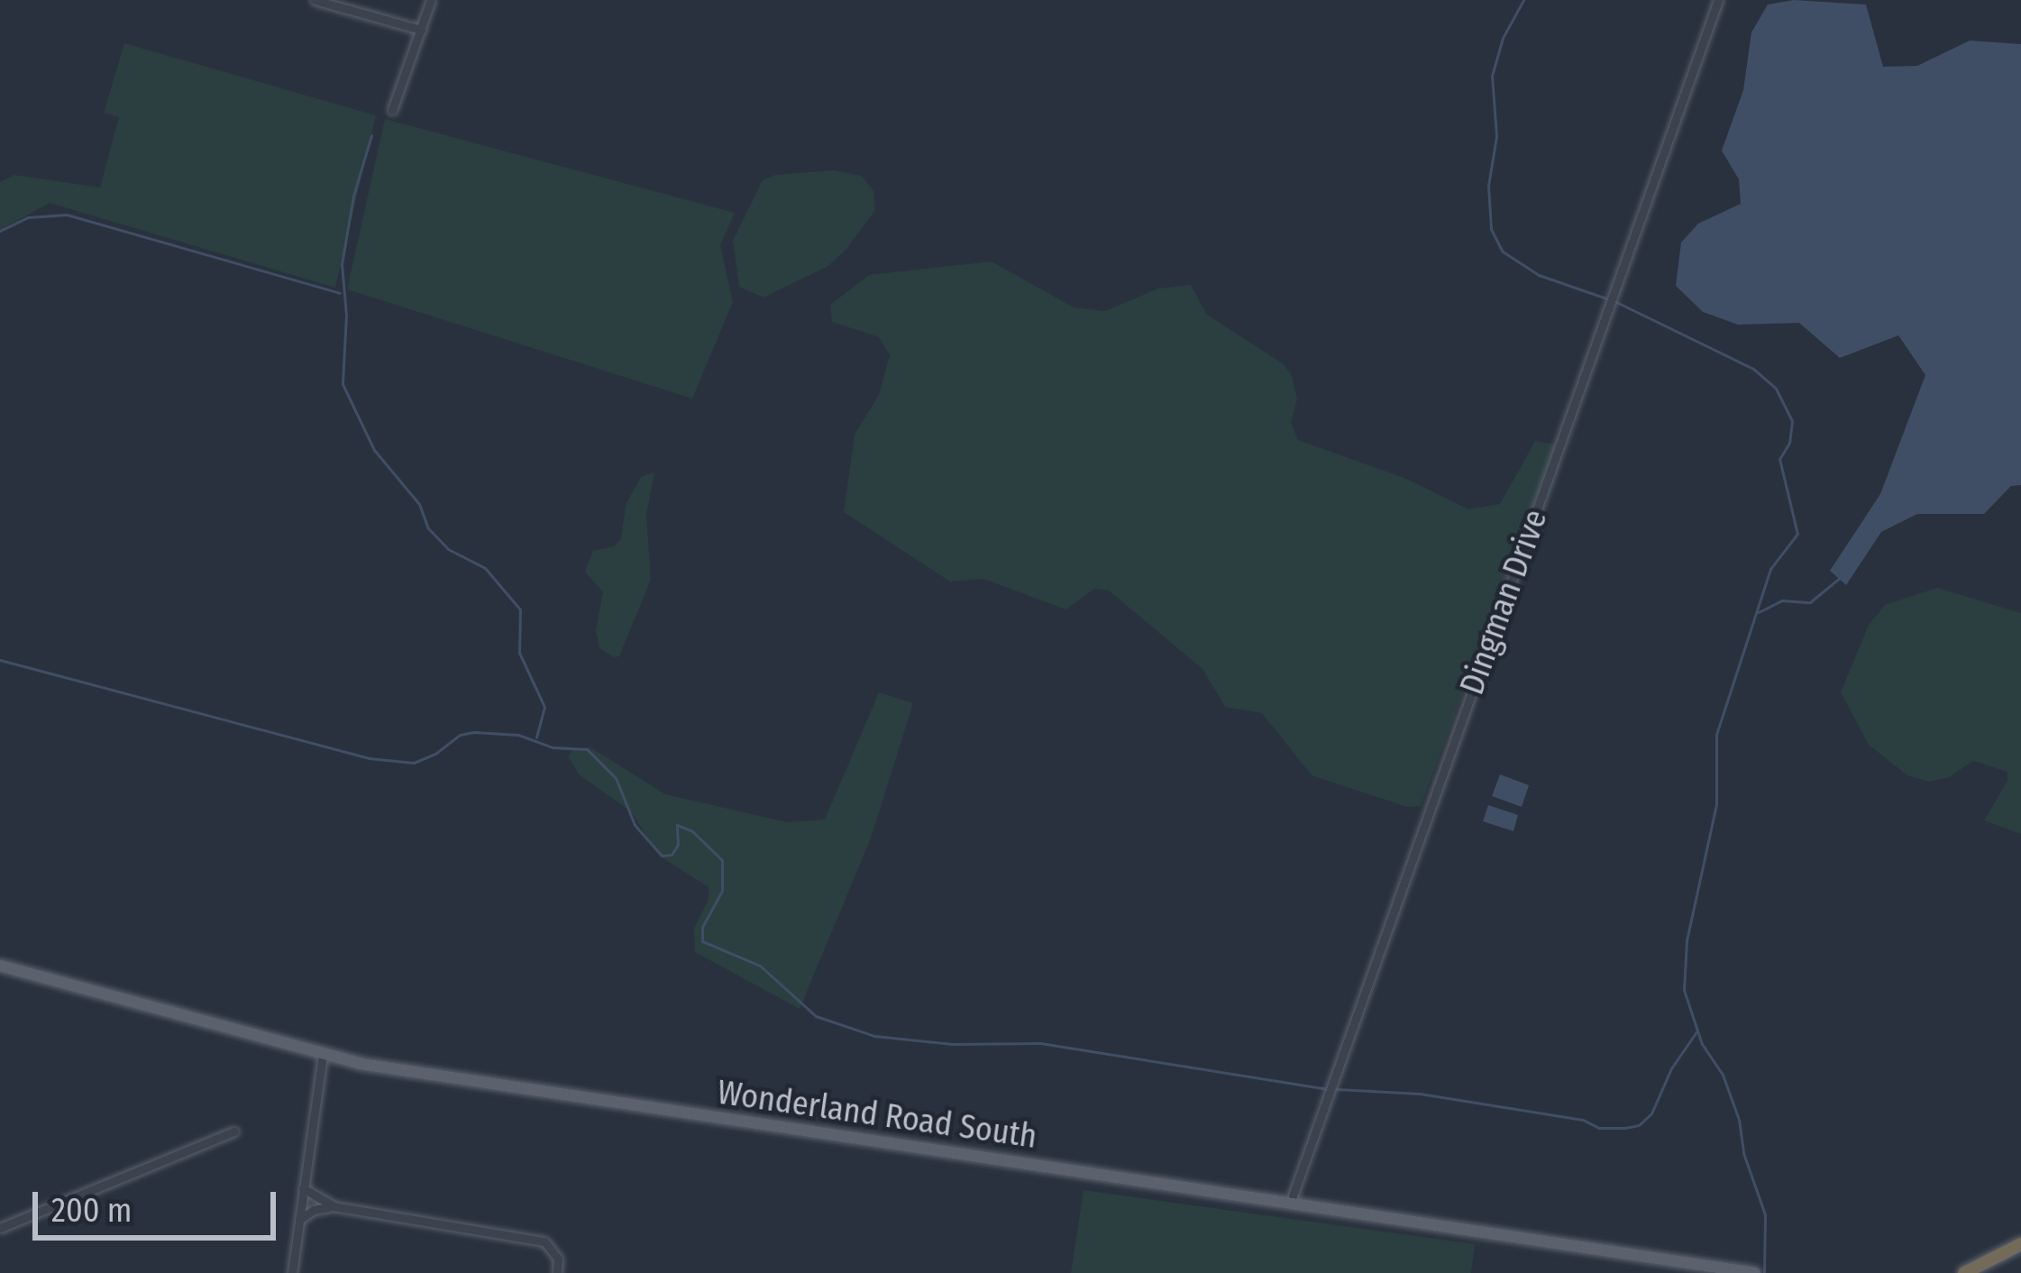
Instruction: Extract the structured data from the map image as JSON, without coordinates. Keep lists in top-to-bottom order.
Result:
{
  "streets": {
    "main road": ["Wonderland Road South"],
    "street": ["Dingman Drive"]
  },
  "crossings": [
    ["Dingman Drive", "Wonderland Road South"]
  ],
  "scale_bar": "200 m"
}
